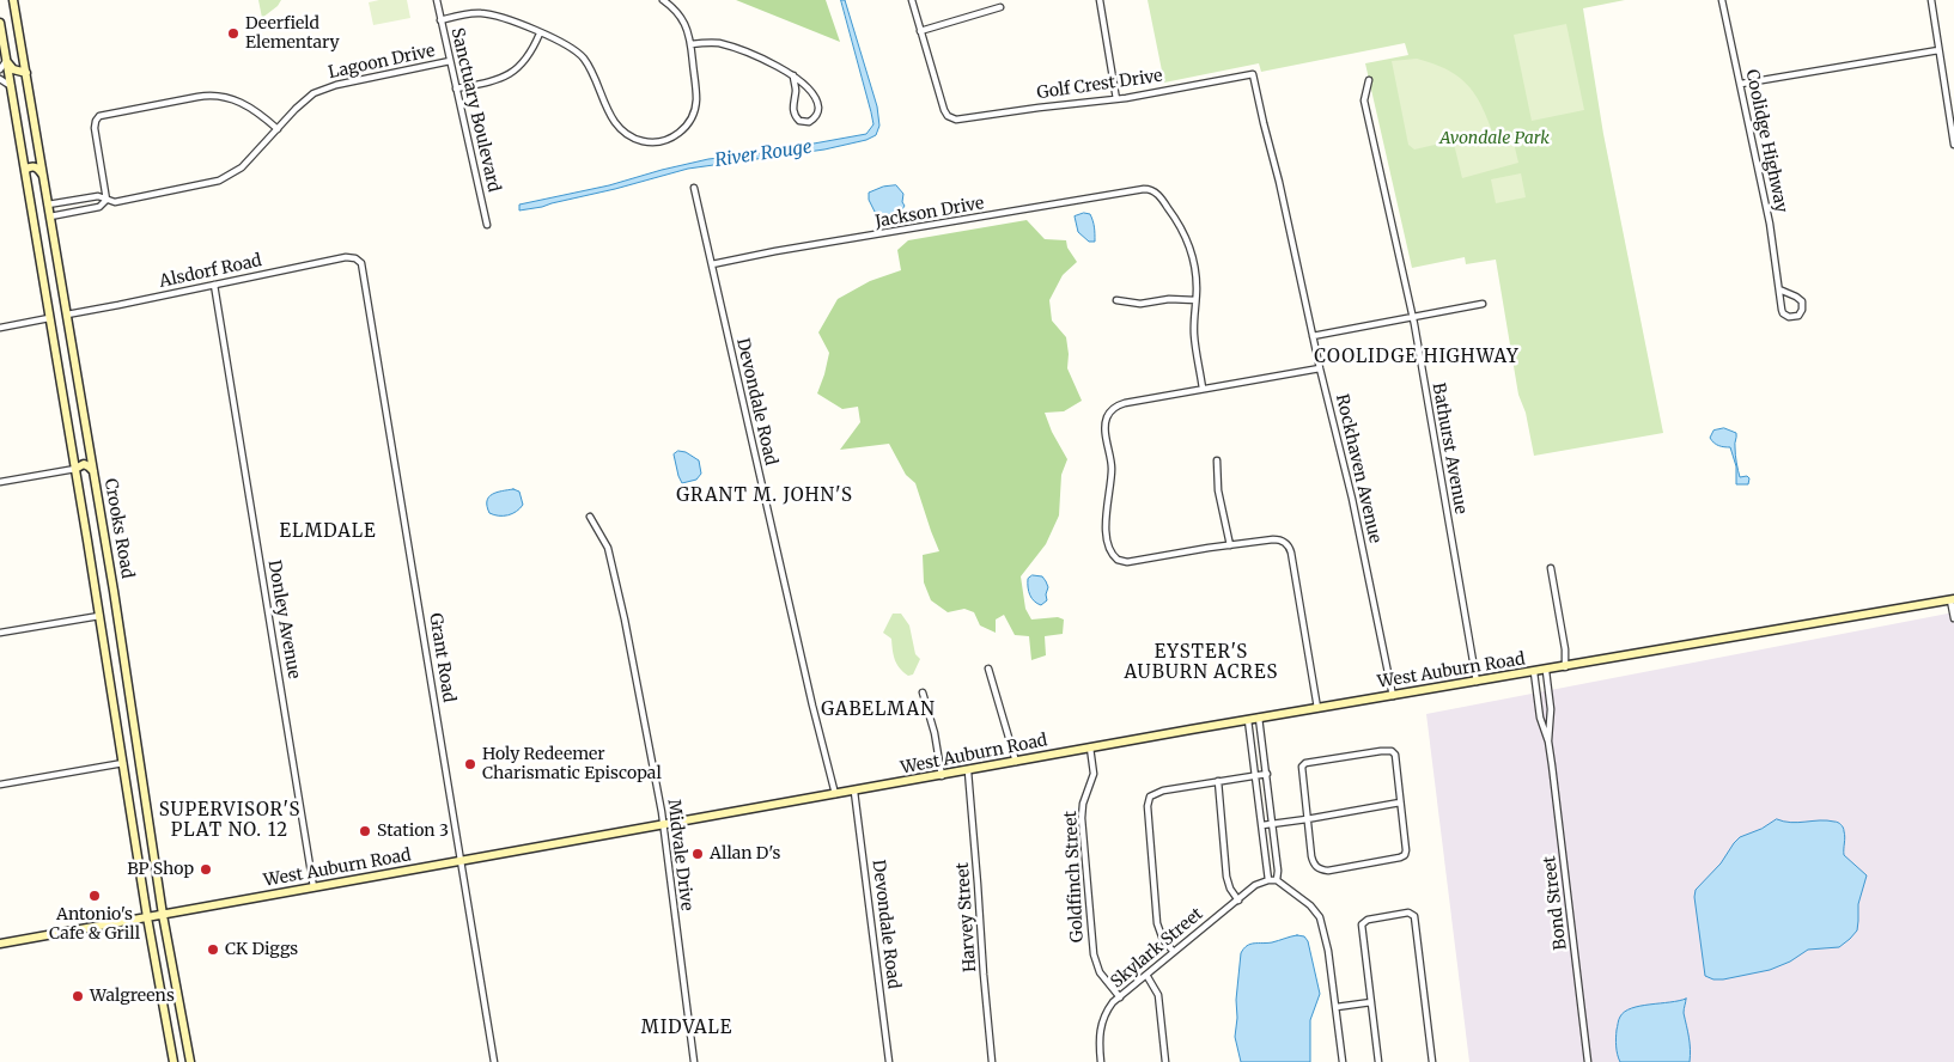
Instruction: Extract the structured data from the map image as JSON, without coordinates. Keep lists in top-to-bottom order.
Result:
{
  "streets": {
    "main road": ["Crooks Road", "West Auburn Road"],
    "street": [
      "Lagoon Drive",
      "Golf Crest Drive",
      "Sanctuary Boulevard",
      "Coolidge Highway",
      "Jackson Drive",
      "Alsdorf Road",
      "Devondale Road",
      "Bathurst Avenue",
      "Rockhaven Avenue",
      "Donley Avenue",
      "Grant Road",
      "Midvale Drive",
      "Goldfinch Street",
      "Bond Street",
      "Harvey Street",
      "Skylark Street"
    ]
  },
  "crossings": [
    ["Lagoon Drive", "Sanctuary Boulevard"],
    ["Lagoon Drive", "Crooks Road"],
    ["Golf Crest Drive", "Rockhaven Avenue"],
    ["Jackson Drive", "Devondale Road"],
    ["Alsdorf Road", "Crooks Road"],
    ["Alsdorf Road", "Donley Avenue"],
    ["Alsdorf Road", "Grant Road"],
    ["Devondale Road", "West Auburn Road"],
    ["Bathurst Avenue", "West Auburn Road"],
    ["Rockhaven Avenue", "West Auburn Road"],
    ["Crooks Road", "West Auburn Road"],
    ["Donley Avenue", "West Auburn Road"],
    ["Grant Road", "West Auburn Road"],
    ["West Auburn Road", "Midvale Drive"],
    ["West Auburn Road", "Goldfinch Street"],
    ["West Auburn Road", "Bond Street"],
    ["West Auburn Road", "Harvey Street"],
    ["Goldfinch Street", "Skylark Street"]
  ],
  "districts": [
    "COOLIDGE HIGHWAY",
    "GRANT M. JOHN'S",
    "ELMDALE",
    "EYSTER'S AUBURN ACRES",
    "GABELMAN",
    "SUPERVISOR'S PLAT NO. 12",
    "MIDVALE"
  ],
  "water": ["River Rouge"],
  "parks": ["Avondale Park"],
  "places": [
    "Deerfield Elementary",
    "Holy Redeemer Charismatic Episcopal",
    "Station 3",
    "Allan D's",
    "BP Shop",
    "Antonio's Cafe & Grill",
    "CK Diggs",
    "Walgreens"
  ]
}
